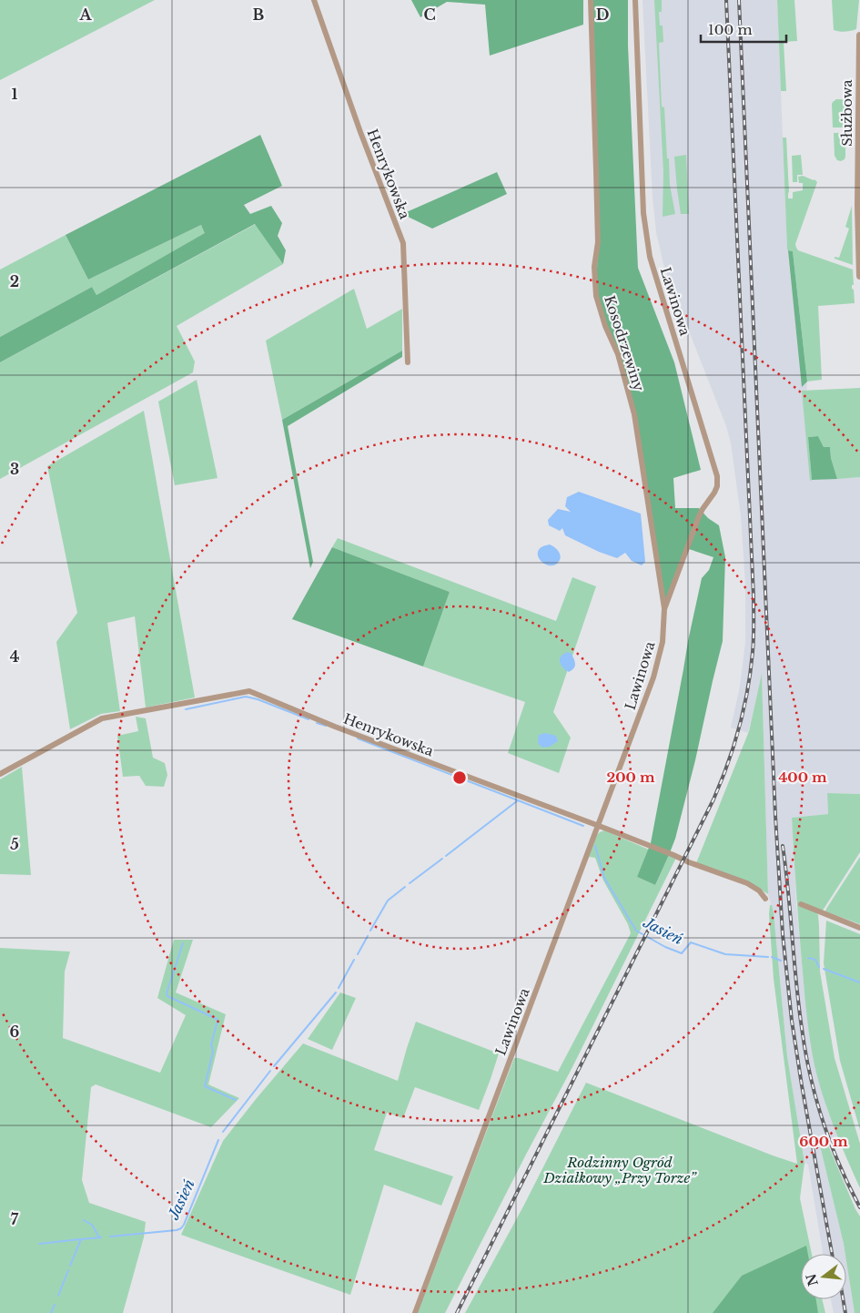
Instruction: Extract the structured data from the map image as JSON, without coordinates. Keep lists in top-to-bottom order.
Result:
{
  "streets": {
    "street": [
      "Służbowa",
      "Henrykowska",
      "Lawinowa",
      "Kosodrzewiny"
    ]
  },
  "crossings": [
    ["Henrykowska", "Lawinowa"],
    ["Lawinowa", "Kosodrzewiny"]
  ],
  "water": ["Jasień"],
  "parks": ["Rodzinny Ogród Działkowy „Przy Torze”"],
  "scale_bar": "100 m",
  "north": "left",
  "grid": {
    "columns": [
      "A",
      "B",
      "C",
      "D"
    ],
    "rows": [
      "1",
      "2",
      "3",
      "4",
      "5",
      "6",
      "7"
    ]
  },
  "rings": ["200 m", "400 m", "600 m"]
}
